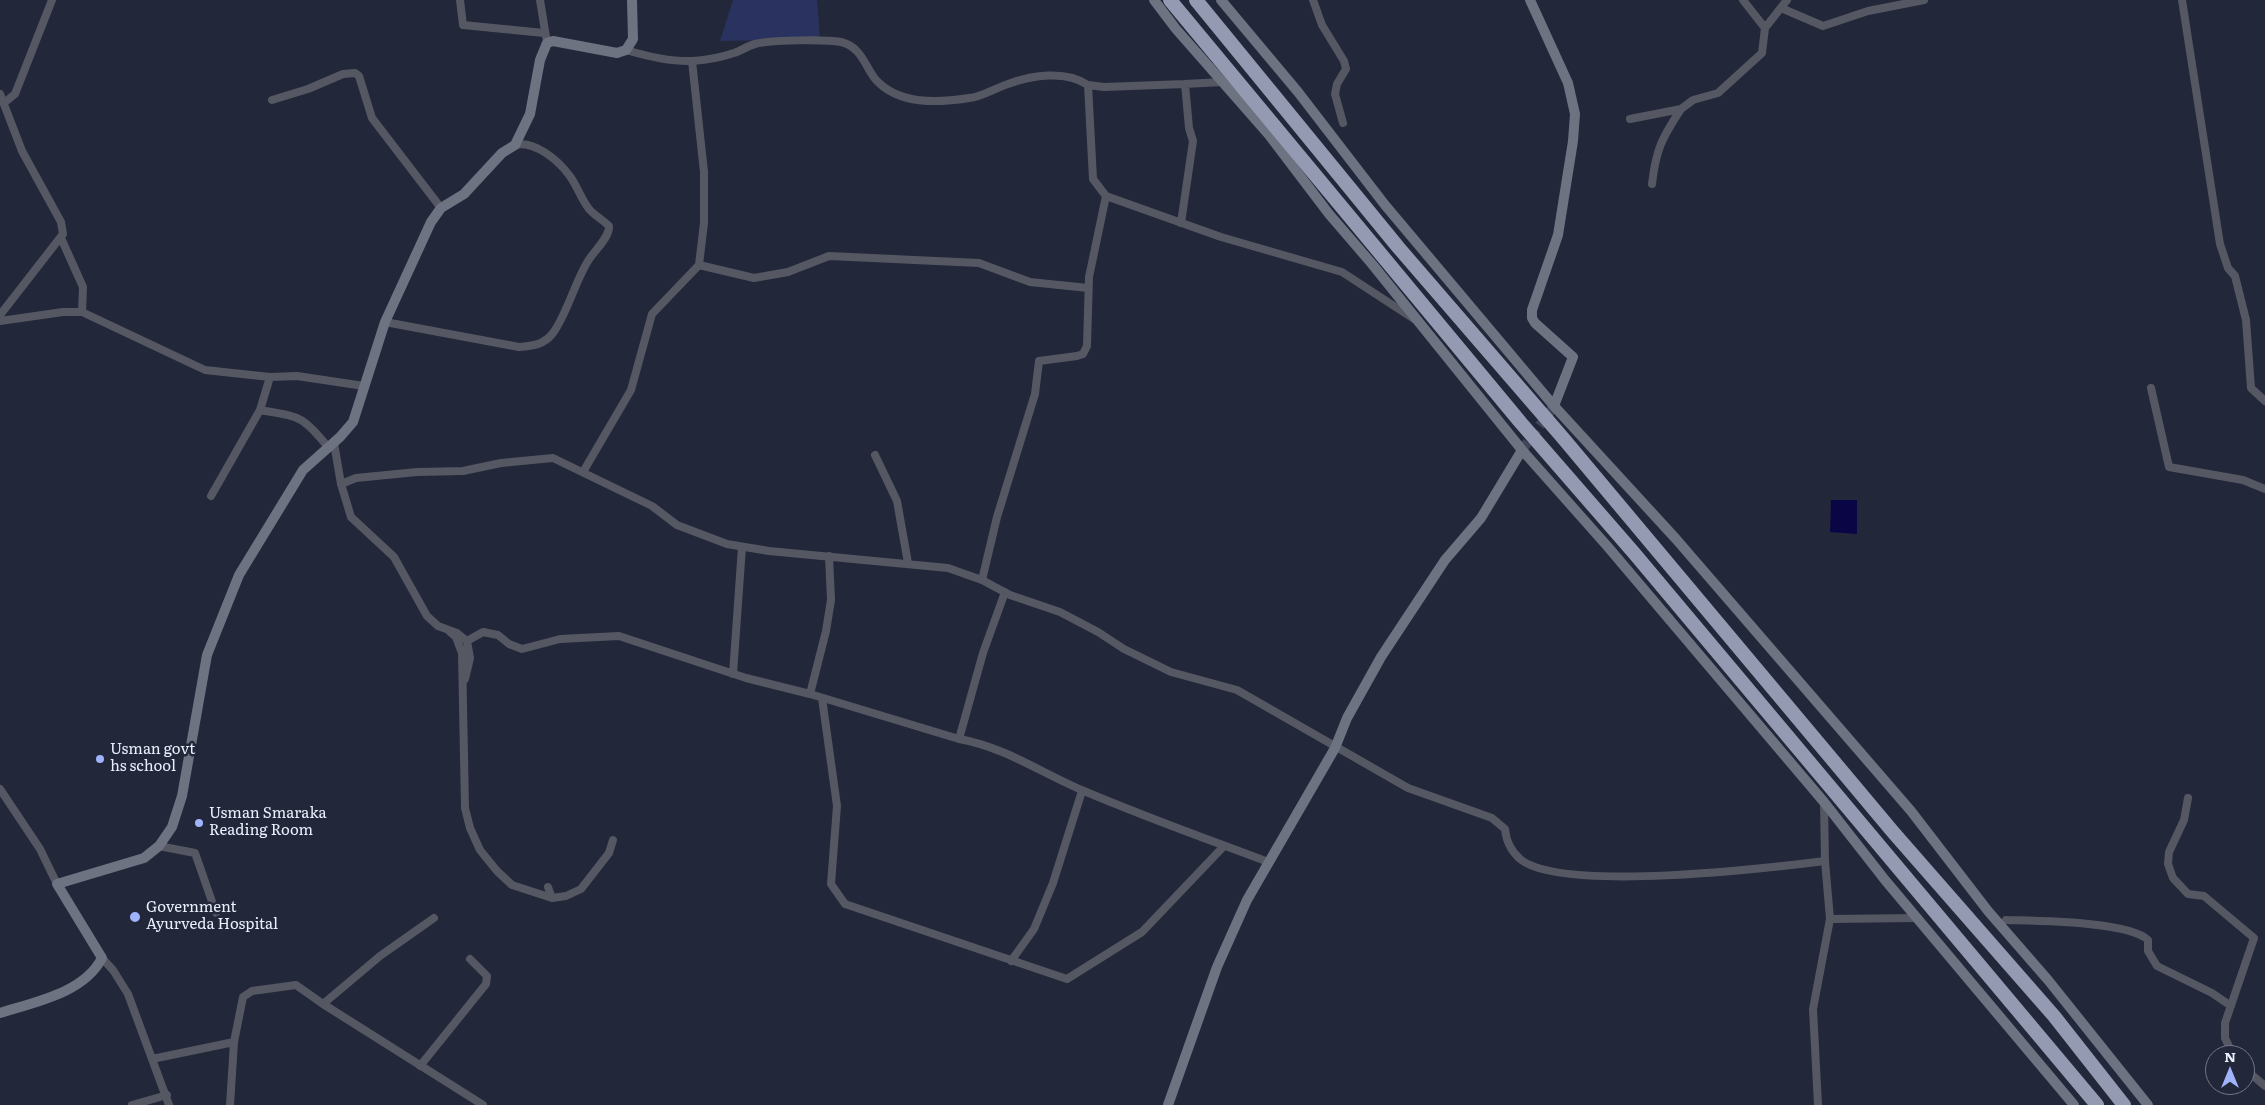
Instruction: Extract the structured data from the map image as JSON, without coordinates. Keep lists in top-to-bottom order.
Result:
{
  "places": ["Usman govt hs school", "Usman Smaraka Reading Room", "Government Ayurveda Hospital"],
  "north": "top"
}
